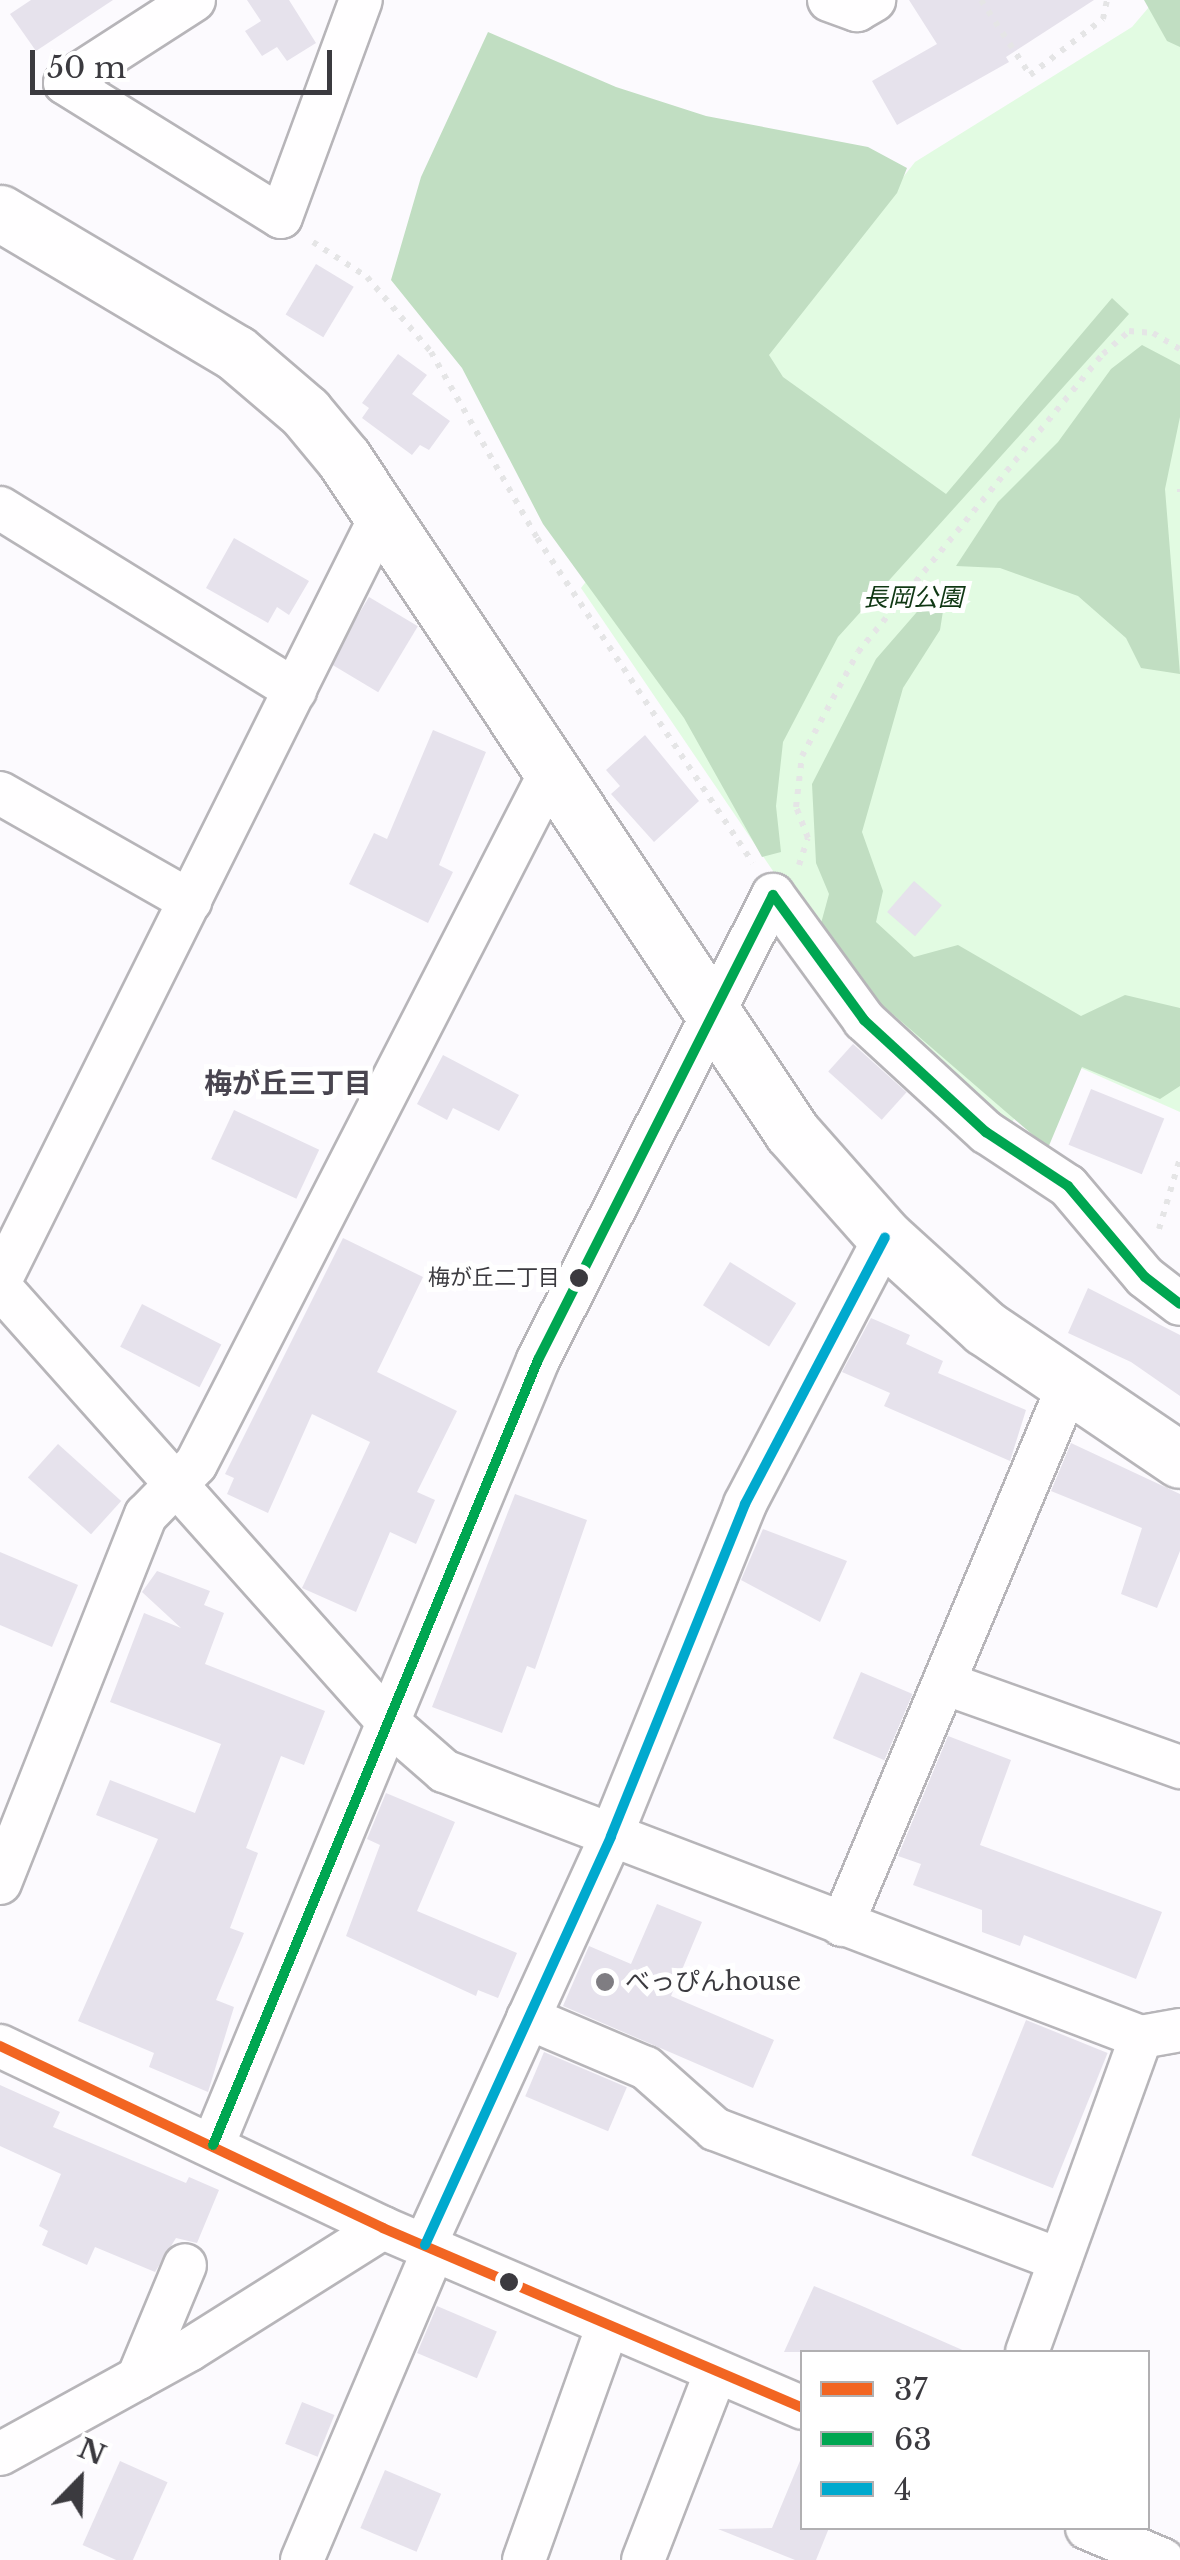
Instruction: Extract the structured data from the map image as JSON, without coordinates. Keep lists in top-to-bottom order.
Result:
{
  "districts": ["梅が丘三丁目"],
  "parks": ["長岡公園"],
  "places": ["梅が丘二丁目", "べっぴんhouse"],
  "lines": ["transit line 63", "transit line 4", "transit line 37"],
  "legend": ["37", "63", "4"],
  "scale_bar": "50 m",
  "north": "top right"
}
